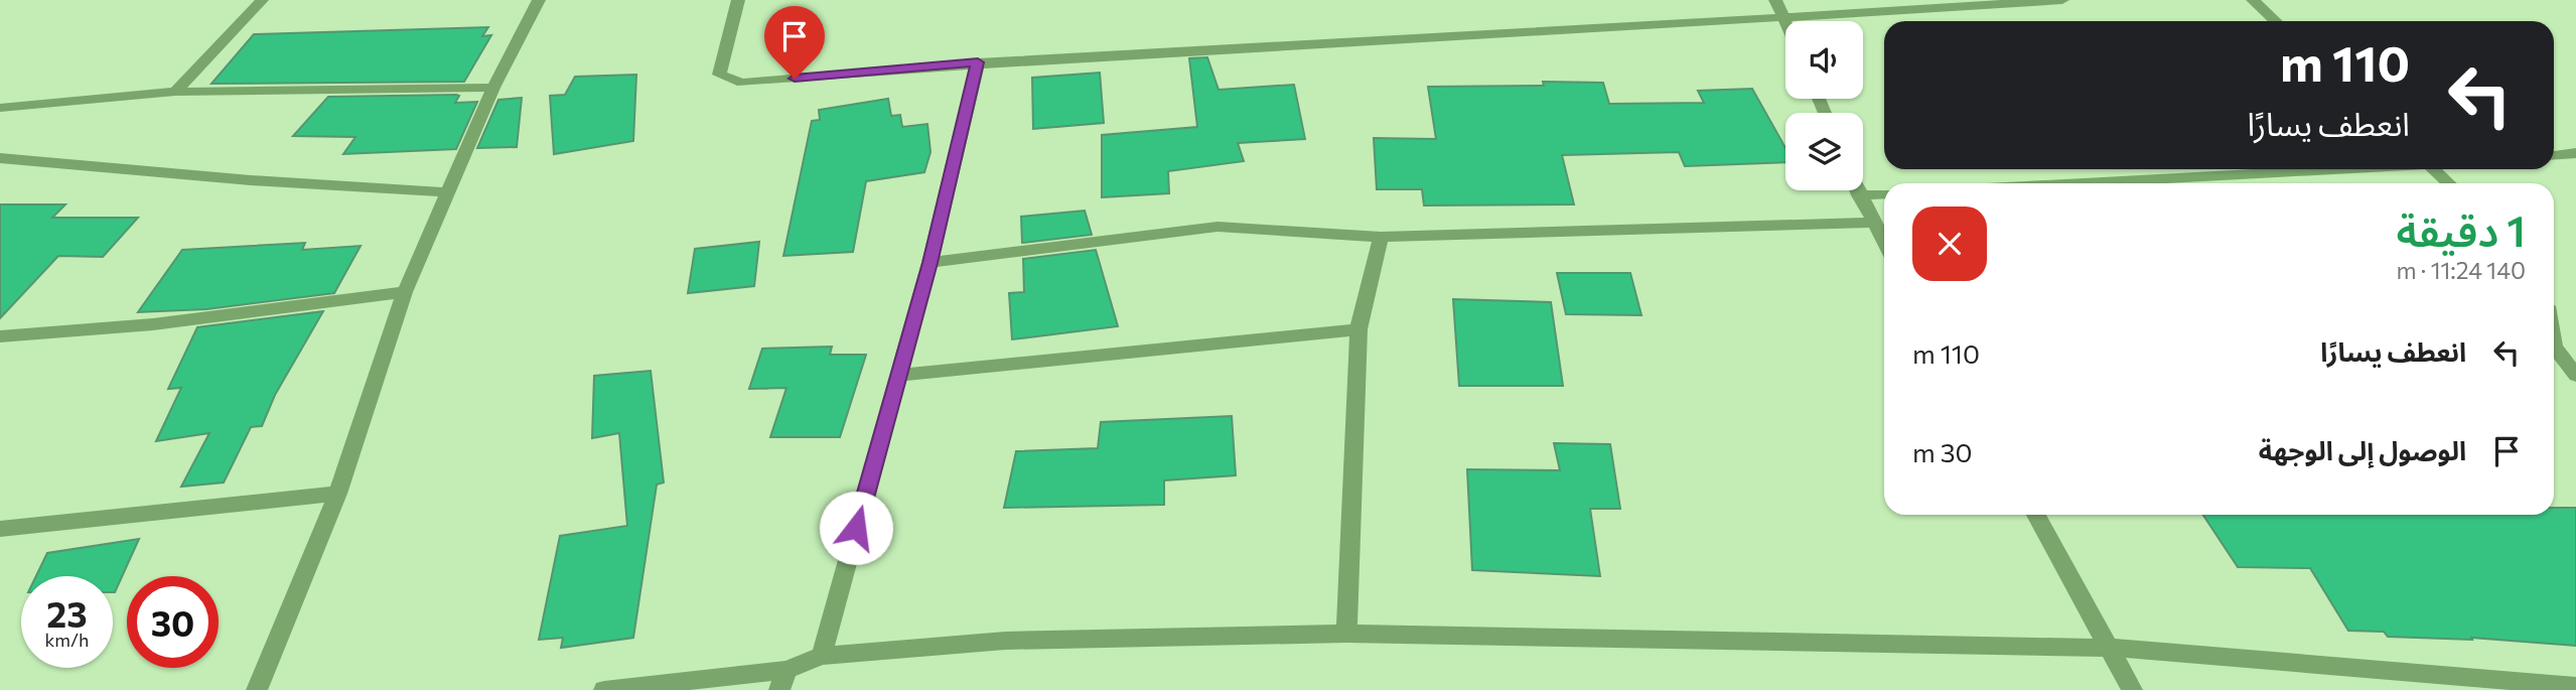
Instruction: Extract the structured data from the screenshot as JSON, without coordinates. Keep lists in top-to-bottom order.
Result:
{
  "page": {
    "turn": ["110 m", "انعطف يسارًا"],
    "heading": ["1 دقيقة", "140 m · 11:24"],
    "list": [
      {
        "name": "انعطف يسارًا",
        "value": "110 m"
      },
      {
        "name": "الوصول إلى الوجهة",
        "value": "30 m"
      }
    ],
    "speed": "23 km/h",
    "limit": "30"
  }
}
